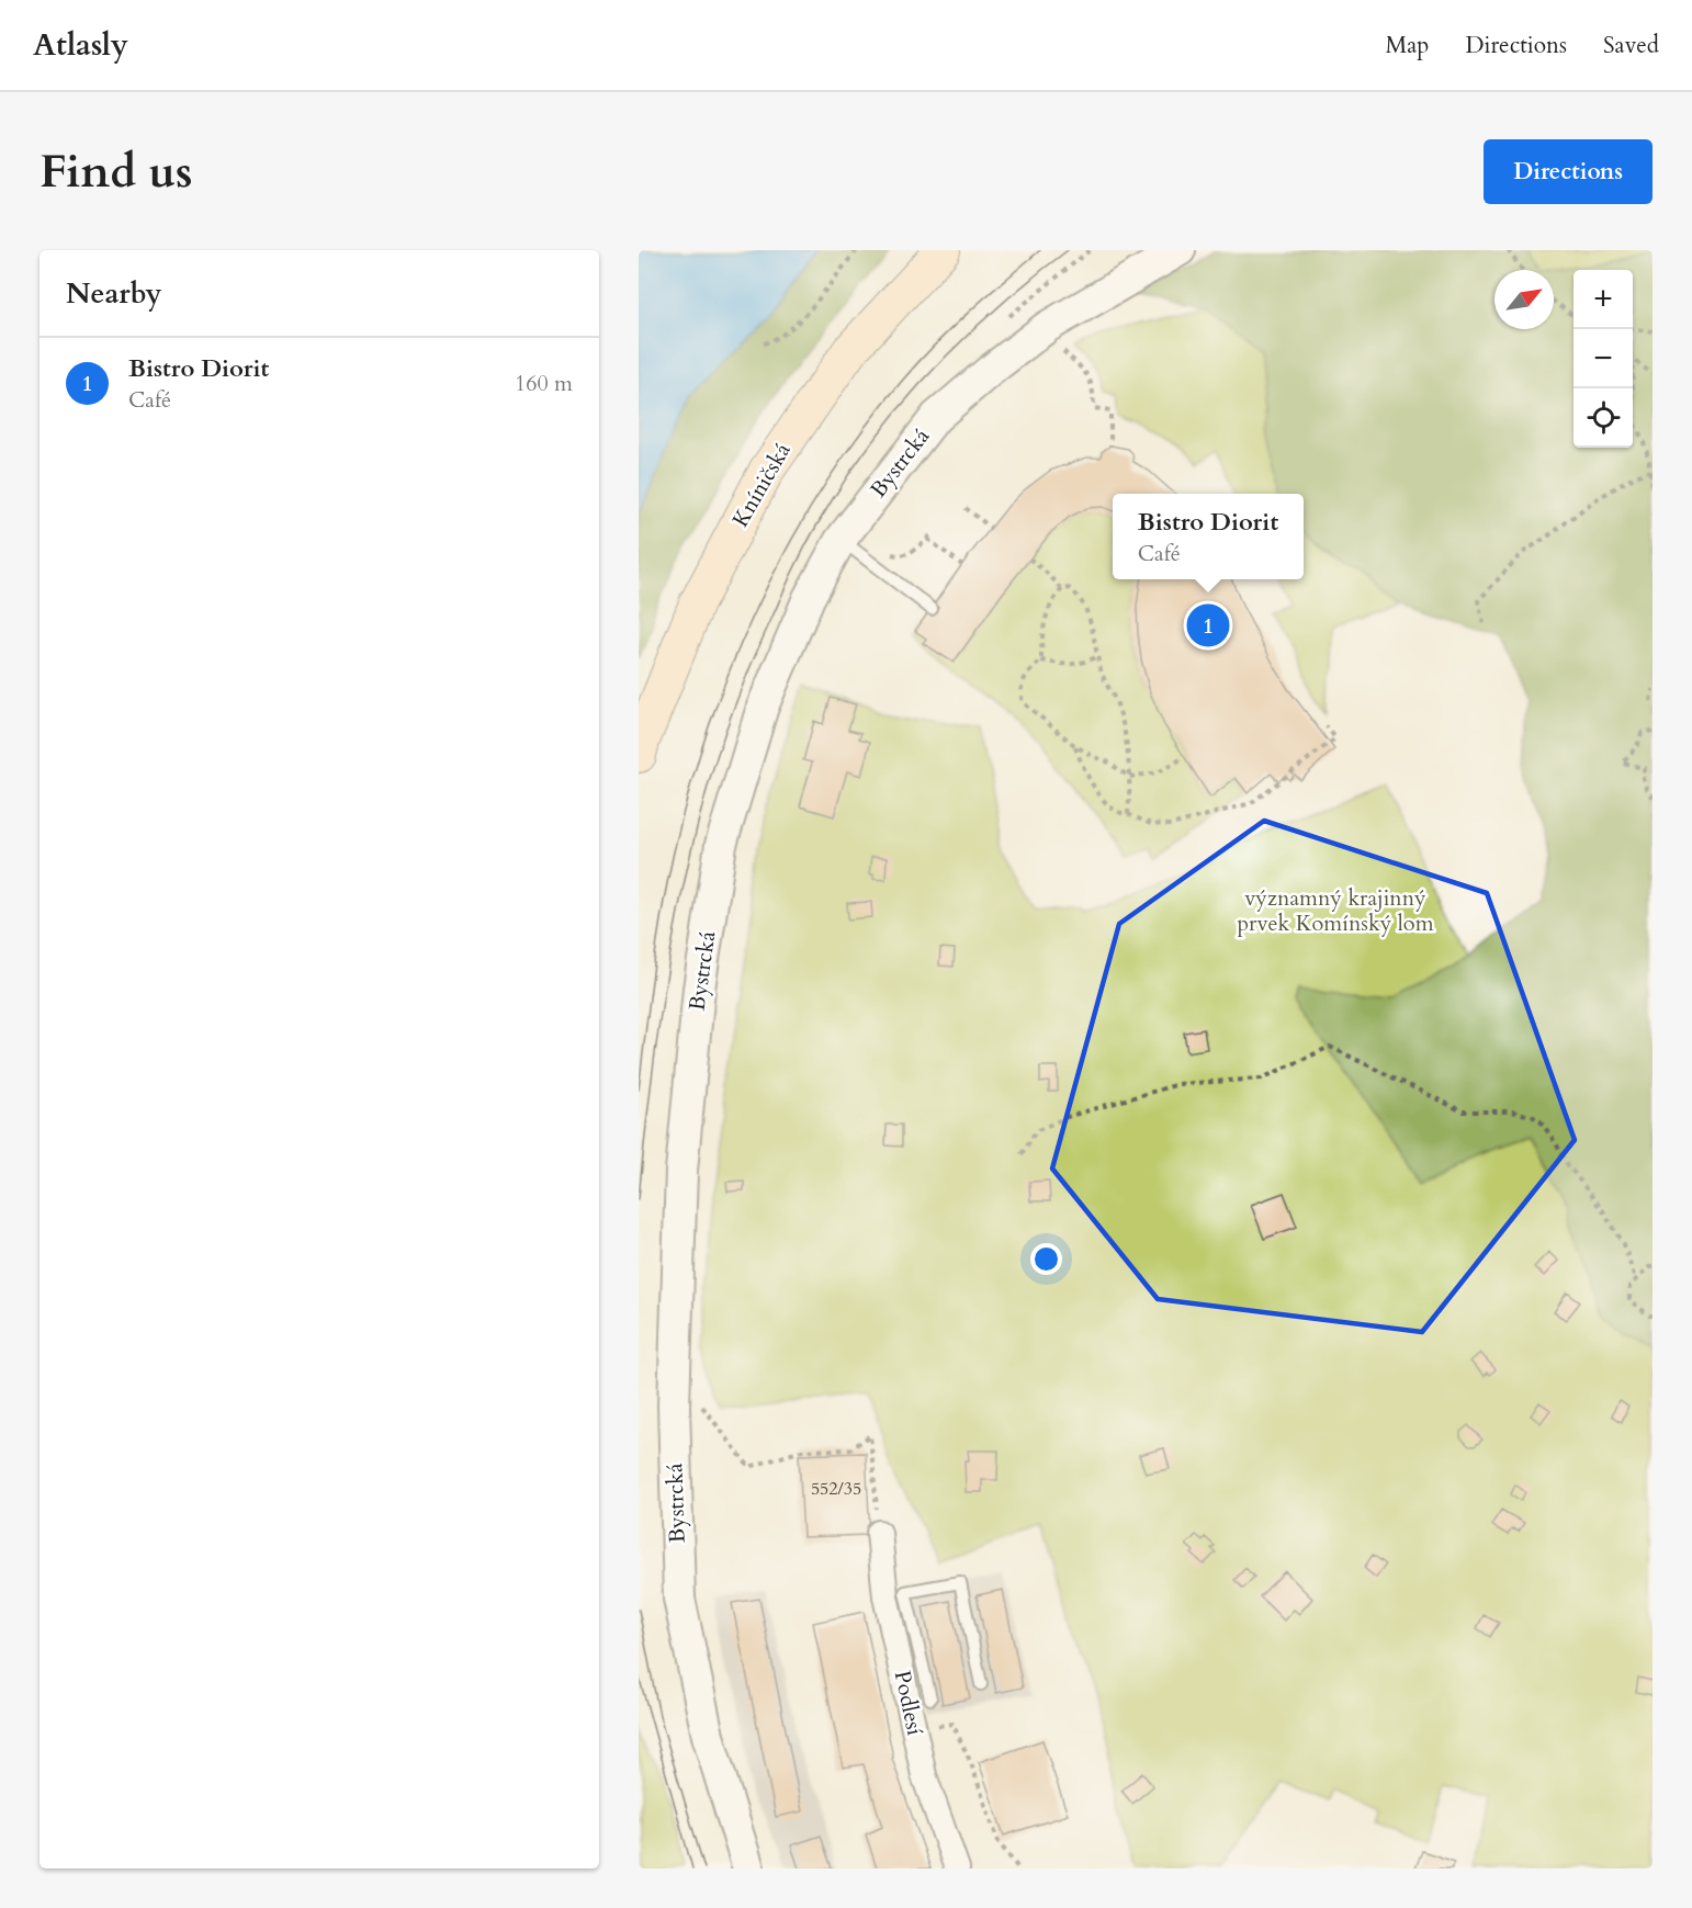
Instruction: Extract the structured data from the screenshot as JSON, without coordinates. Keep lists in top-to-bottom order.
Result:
{
  "streets": {
    "main road": ["Kníničská"],
    "street": ["Bystrcká", "Podlesí"]
  },
  "parks": ["významný krajinný prvek Komínský lom"],
  "house_numbers": ["552/35"],
  "north": "top right",
  "page": {
    "header": "Atlasly",
    "nav": ["Map", "Directions", "Saved"],
    "buttons": "Directions",
    "title": "Find us",
    "heading": "Nearby",
    "map_buttons": ["+", "−"],
    "list": [
      {
        "mark": "1",
        "name": "Bistro Diorit",
        "note": "Café",
        "value": "160 m"
      }
    ],
    "popup": ["Bistro Diorit", "Café"],
    "pins": "1"
  }
}
